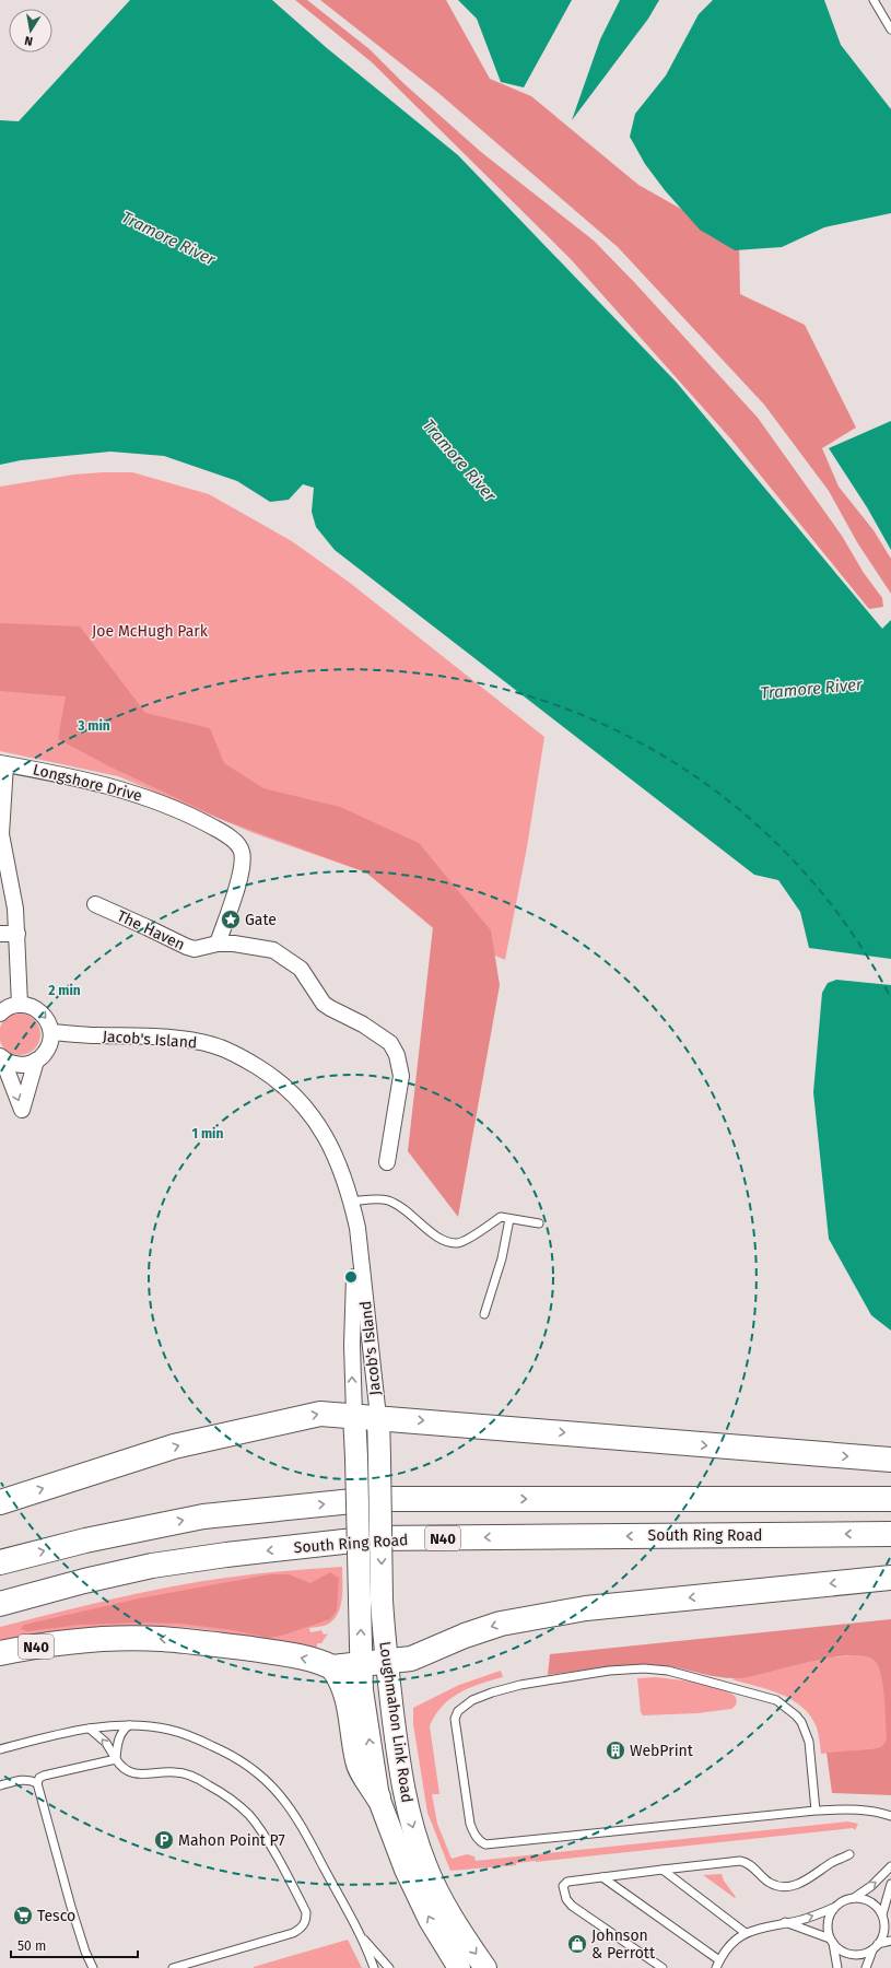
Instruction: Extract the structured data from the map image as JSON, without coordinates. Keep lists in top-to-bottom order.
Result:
{
  "streets": {
    "highway": ["South Ring Road", "N40"],
    "main road": ["Loughmahon Link Road"],
    "street": ["Longshore Drive", "The Haven", "Jacob's Island"]
  },
  "crossings": [
    ["Longshore Drive", "The Haven"],
    ["Jacob's Island", "Loughmahon Link Road"]
  ],
  "water": ["Tramore River"],
  "parks": ["Joe McHugh Park"],
  "places": {
    "place": ["Gate"],
    "building": ["WebPrint"],
    "parking": ["Mahon Point P7"],
    "supermarket": ["Tesco"],
    "shop": ["Johnson & Perrott"]
  },
  "scale_bar": "50 m",
  "north": "bottom",
  "rings": ["3 min", "2 min", "1 min"]
}
